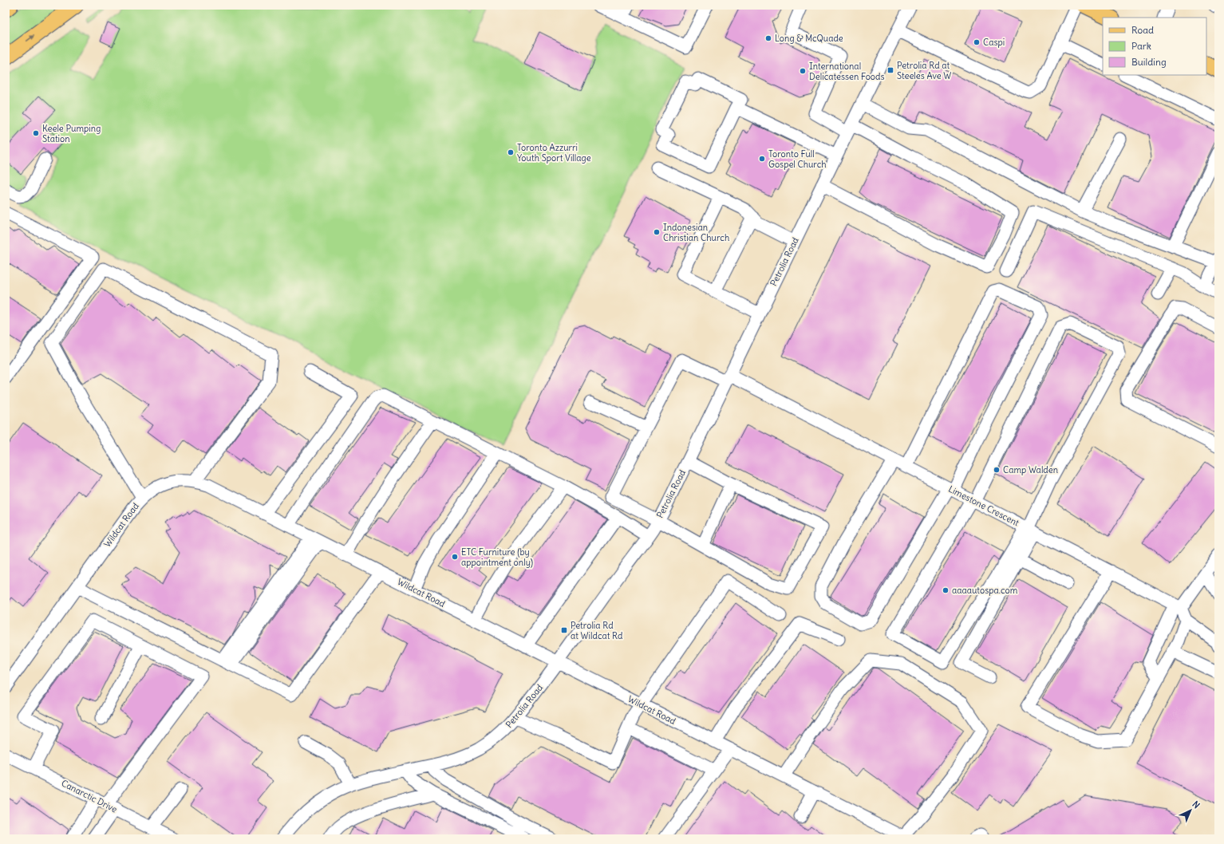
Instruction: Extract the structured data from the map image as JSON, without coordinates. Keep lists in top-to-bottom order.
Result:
{
  "streets": {
    "street": [
      "Petrolia Road",
      "Limestone Crescent",
      "Wildcat Road",
      "Canarctic Drive"
    ]
  },
  "crossings": [
    ["Petrolia Road", "Limestone Crescent"],
    ["Petrolia Road", "Wildcat Road"]
  ],
  "places": {
    "other": [
      "Long & McQuade",
      "Caspi",
      "International Delicatessen Foods",
      "Keele Pumping Station",
      "Toronto Azzurri Youth Sport Village",
      "Toronto Full Gospel Church",
      "Indonesian Christian Church",
      "Camp Walden",
      "ETC Furniture (by appointment only)",
      "aaaautospa.com"
    ],
    "transit": ["Petrolia Rd at Steeles Ave W", "Petrolia Rd at Wildcat Rd"]
  },
  "legend": ["Road", "Park", "Building"],
  "north": "top right"
}
